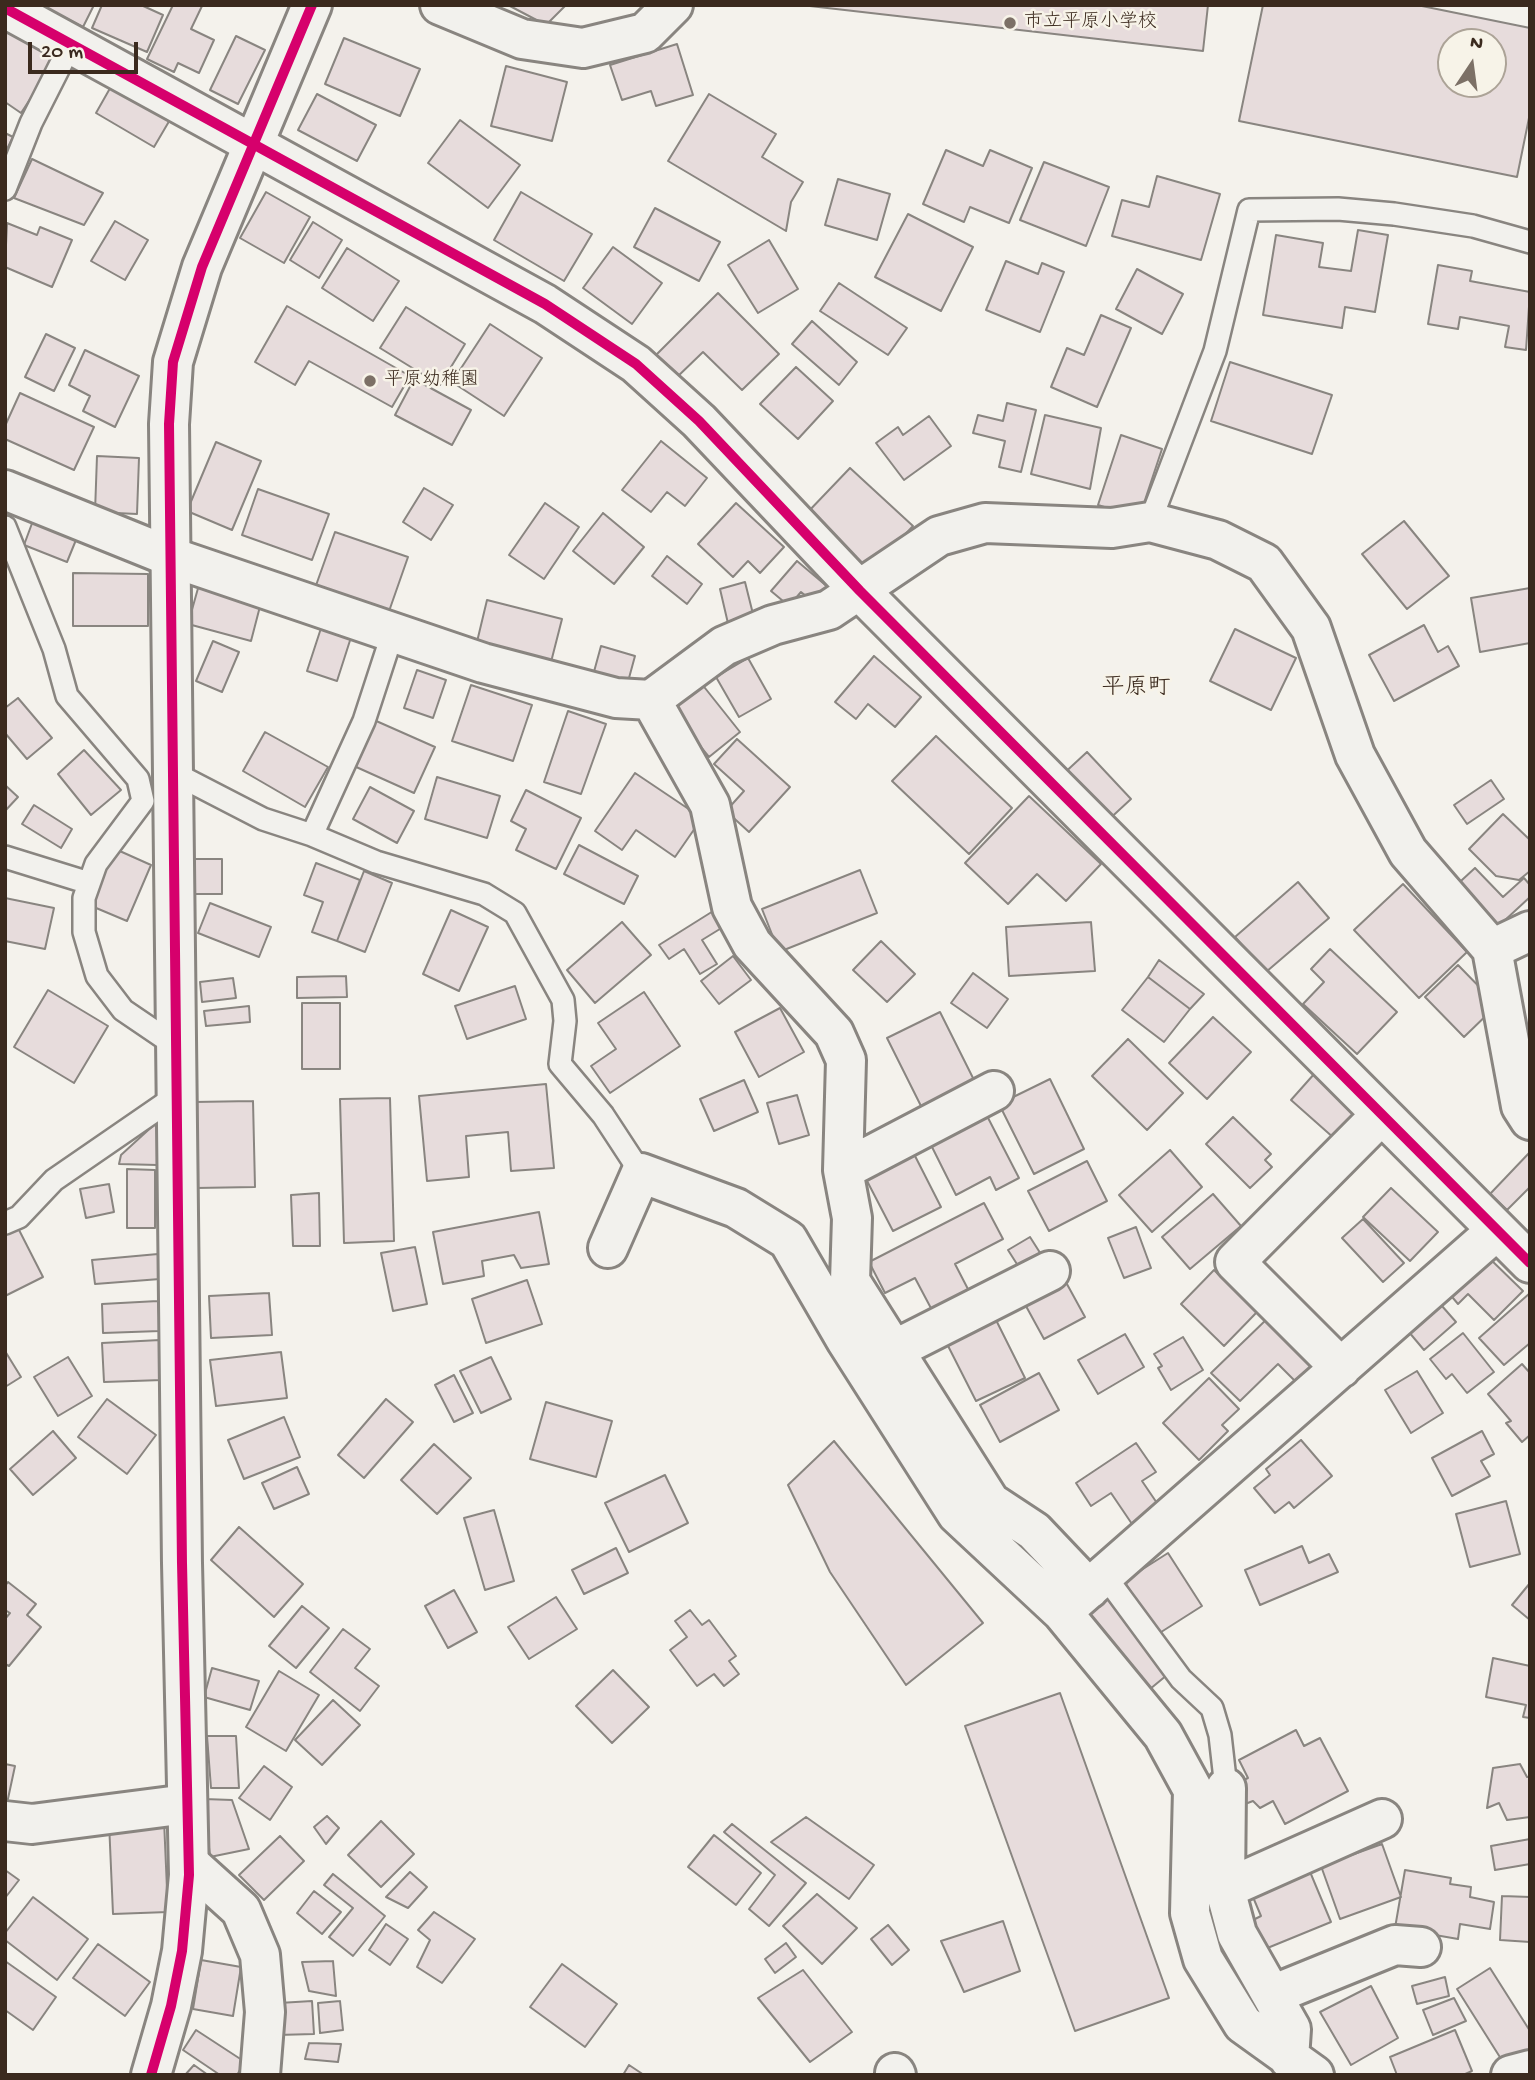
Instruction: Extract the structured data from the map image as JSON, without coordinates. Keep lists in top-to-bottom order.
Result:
{
  "districts": ["平原町"],
  "places": ["市立平原小学校", "平原幼稚園"],
  "scale_bar": "20 m",
  "north": "top"
}
